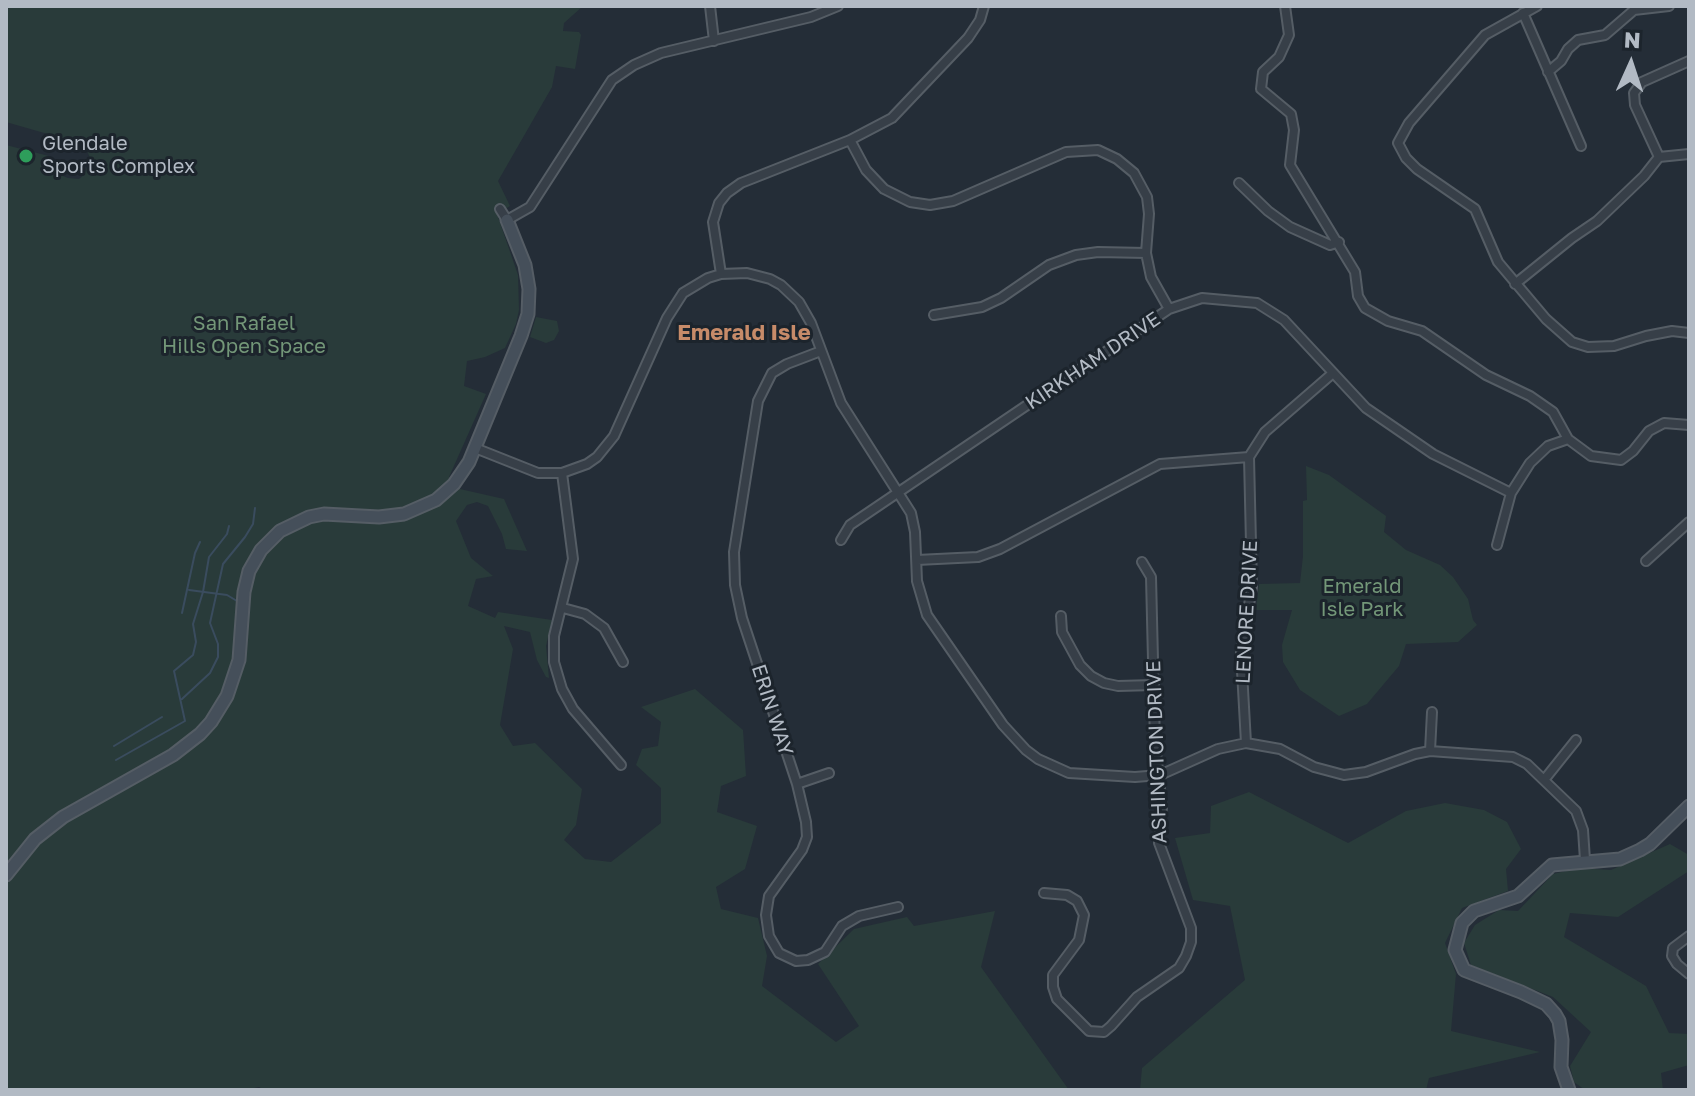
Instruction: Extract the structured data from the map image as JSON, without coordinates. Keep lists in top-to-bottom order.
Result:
{
  "streets": {
    "street": [
      "KIRKHAM DRIVE",
      "LENORE DRIVE",
      "ERIN WAY",
      "ASHINGTON DRIVE"
    ]
  },
  "districts": ["Emerald Isle"],
  "parks": ["San Rafael Hills Open Space", "Emerald Isle Park"],
  "places": ["Glendale Sports Complex"],
  "north": "top"
}
